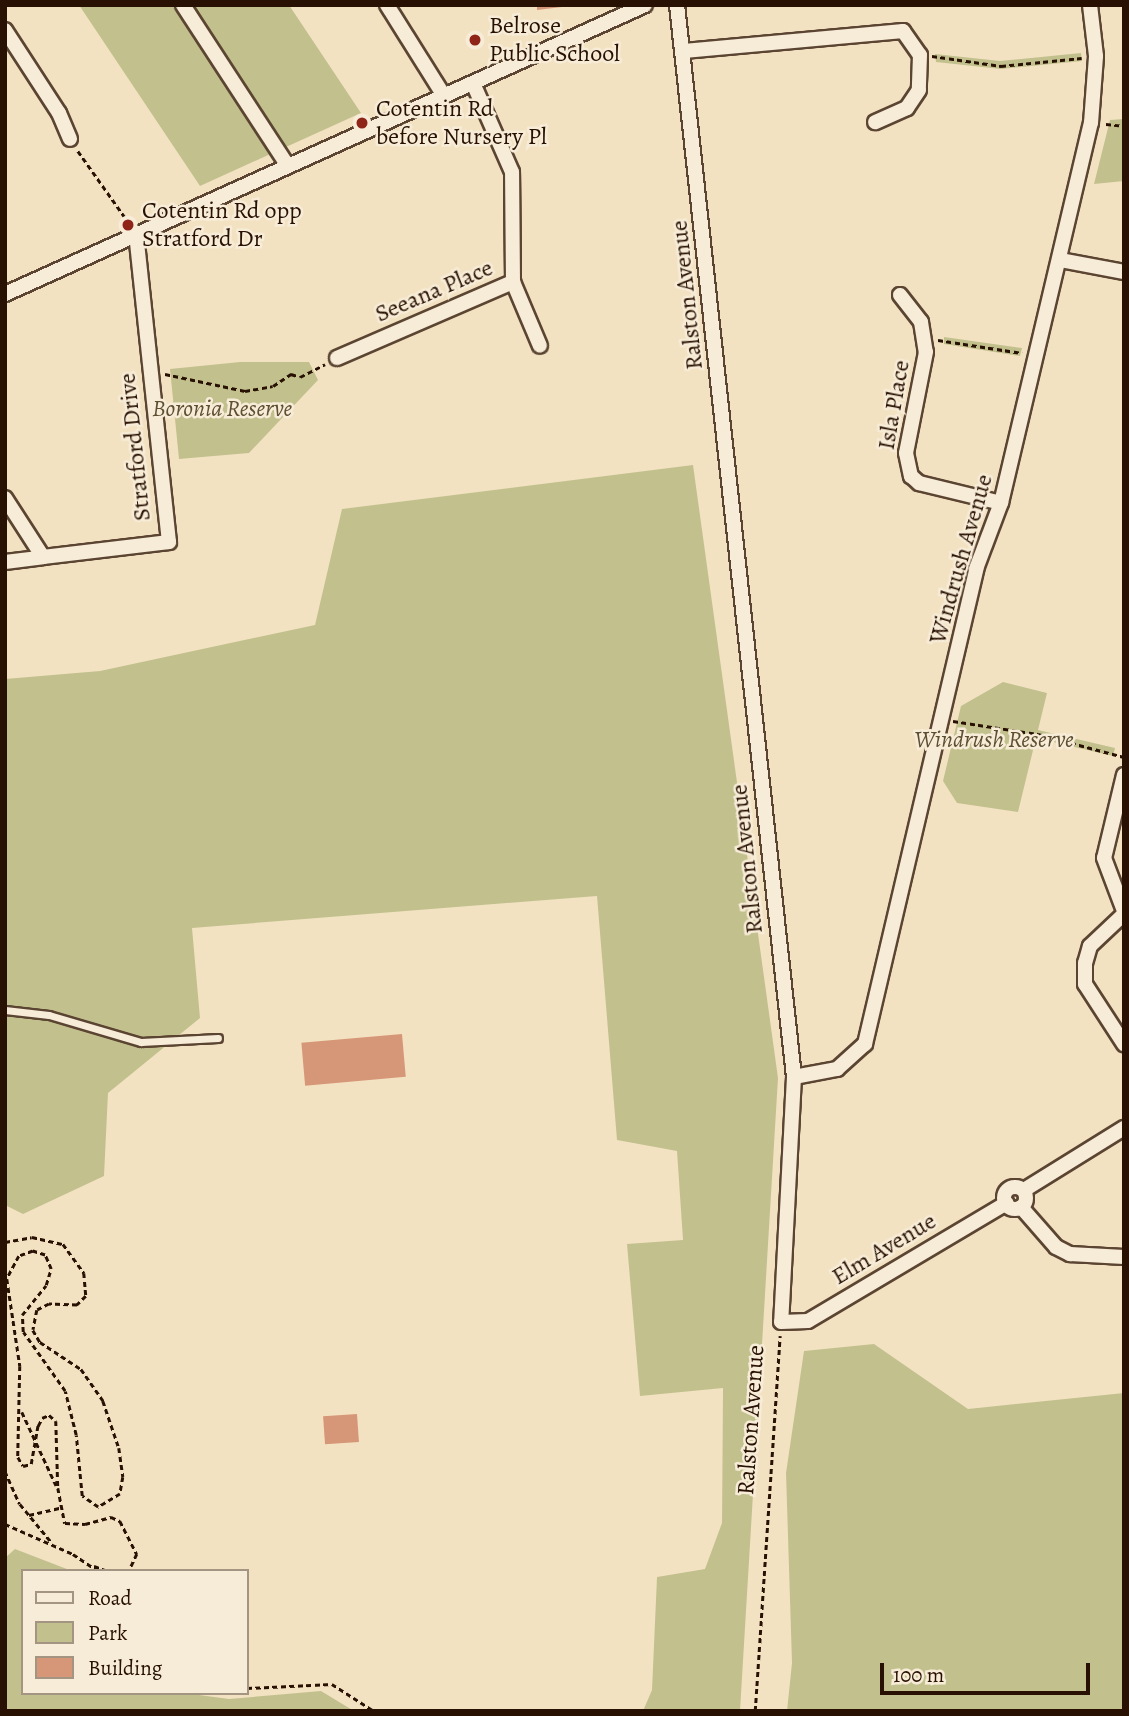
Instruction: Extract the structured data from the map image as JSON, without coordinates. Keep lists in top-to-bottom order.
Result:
{
  "streets": {
    "street": [
      "Seeana Place",
      "Ralston Avenue",
      "Isla Place",
      "Stratford Drive",
      "Windrush Avenue",
      "Elm Avenue"
    ]
  },
  "crossings": [
    ["Ralston Avenue", "Windrush Avenue"],
    ["Ralston Avenue", "Elm Avenue"],
    ["Isla Place", "Windrush Avenue"]
  ],
  "parks": ["Boronia Reserve", "Windrush Reserve"],
  "places": ["Belrose Public School", "Cotentin Rd before Nursery Pl", "Cotentin Rd opp Stratford Dr"],
  "legend": ["Road", "Park", "Building"],
  "scale_bar": "100 m"
}
